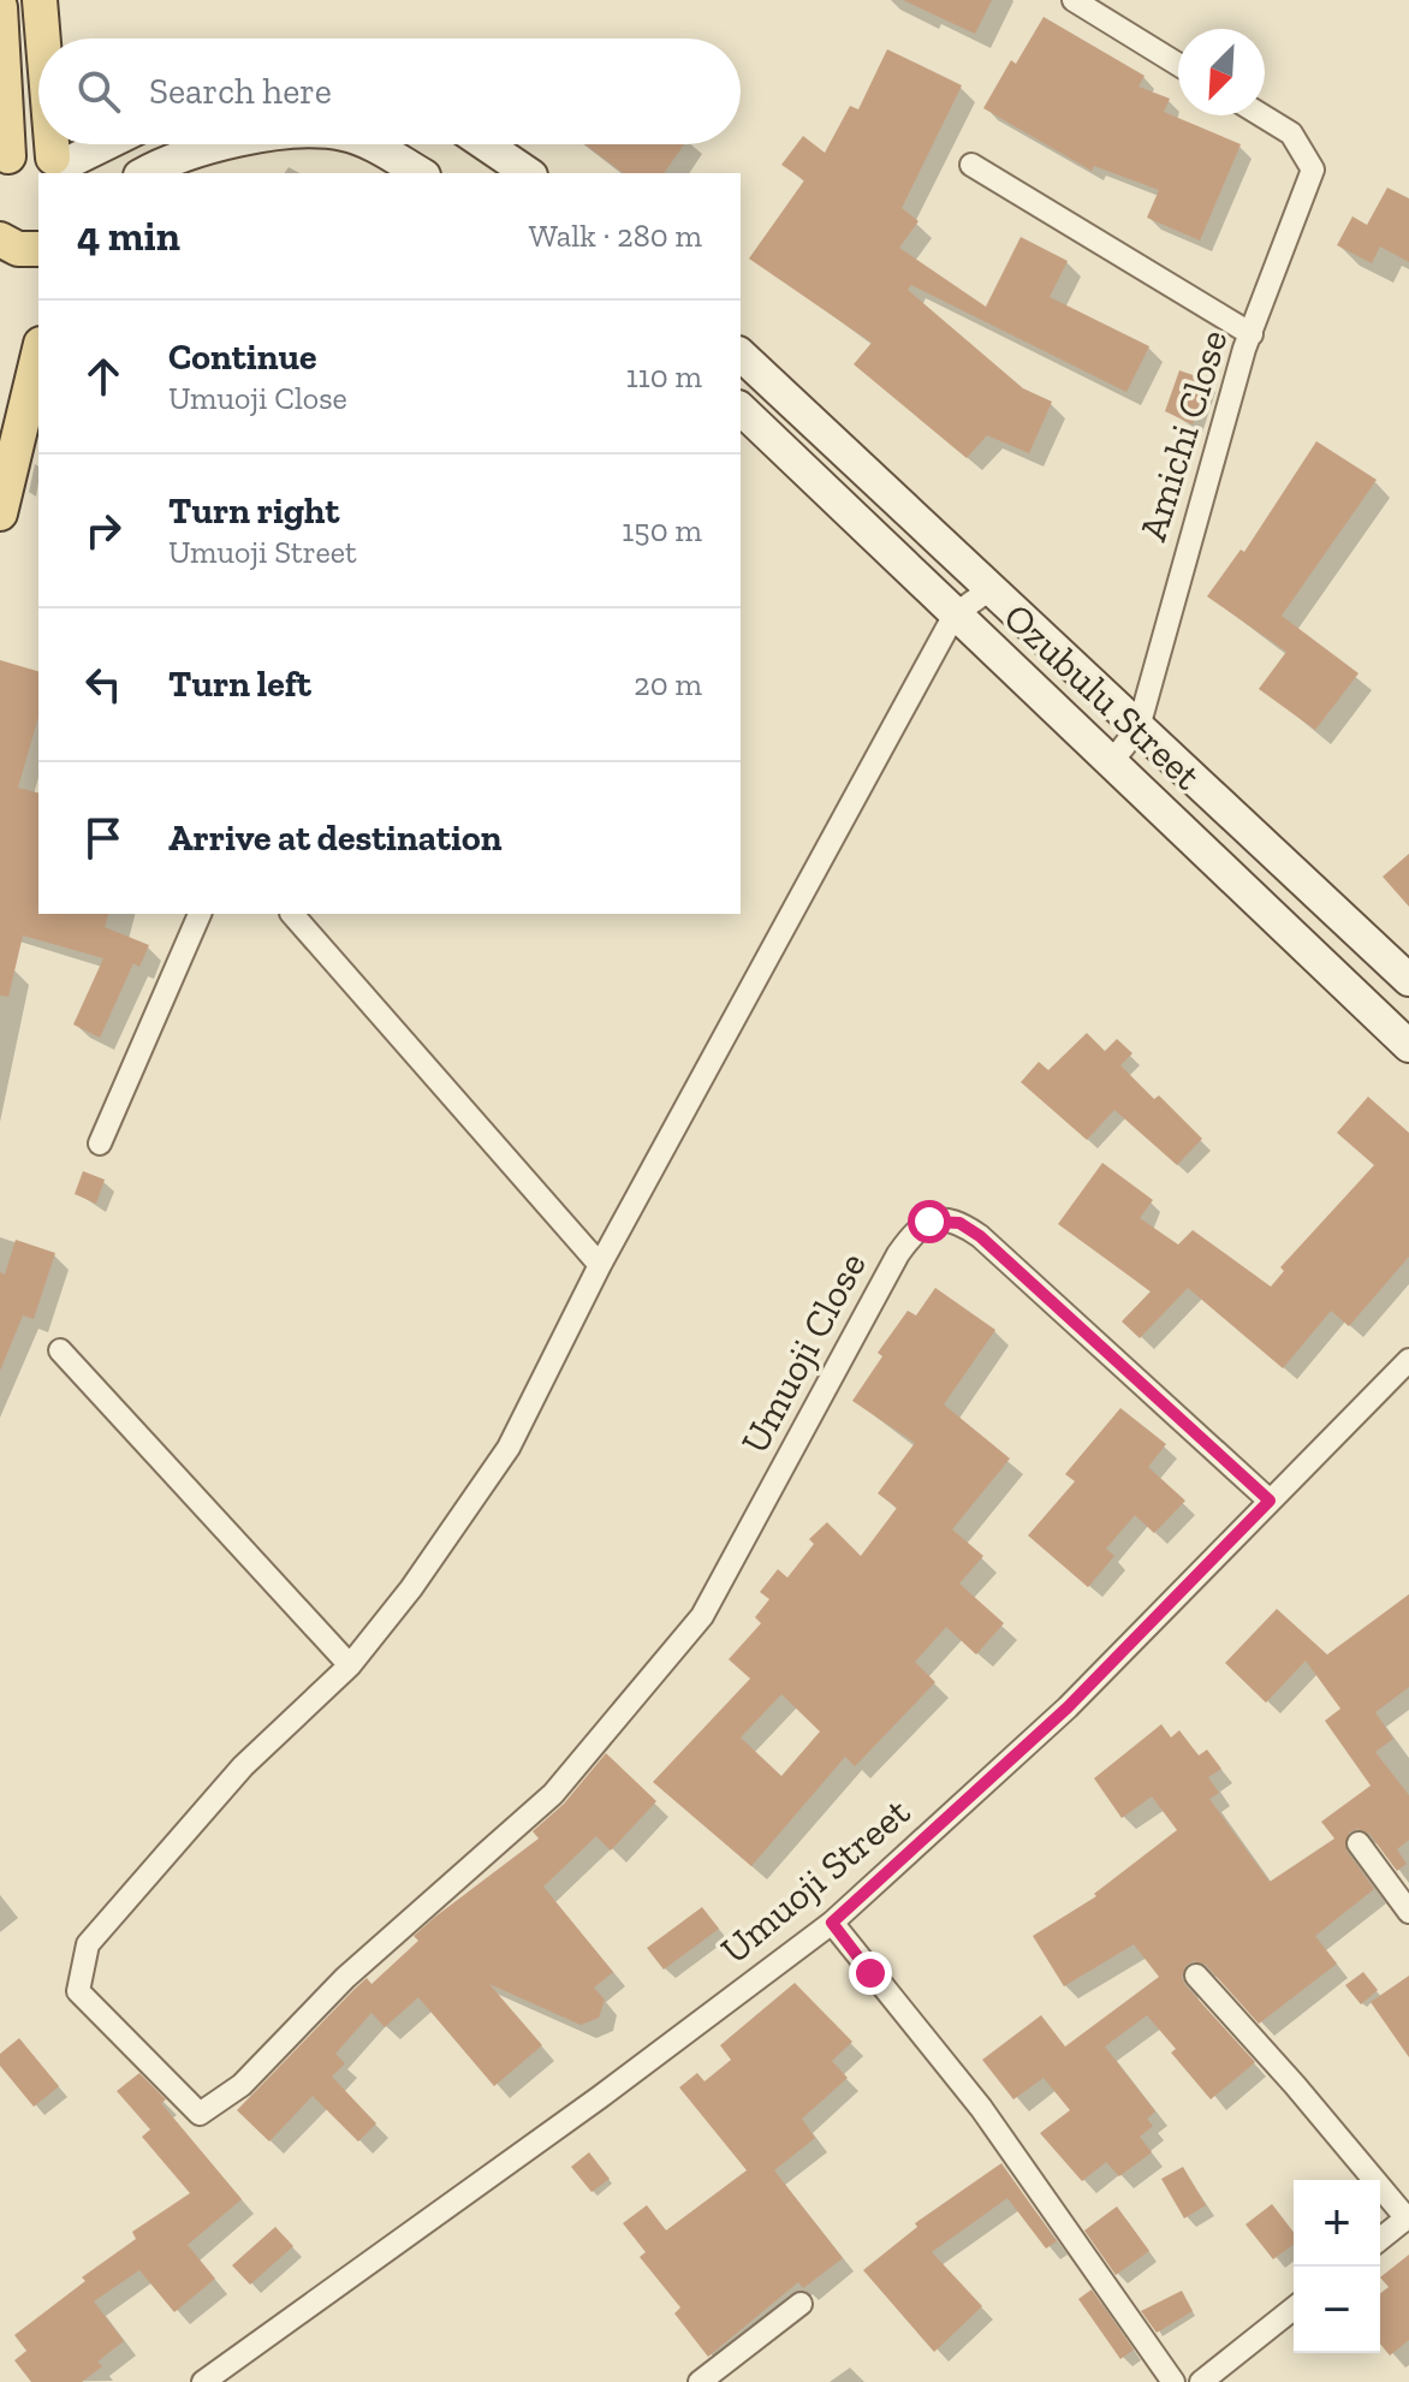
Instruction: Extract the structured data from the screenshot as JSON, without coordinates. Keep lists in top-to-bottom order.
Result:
{
  "streets": {
    "main road": ["Ozubulu Street"],
    "street": ["Amichi Close", "Umuoji Close", "Umuoji Street"]
  },
  "crossings": [
    ["Amichi Close", "Ozubulu Street"],
    ["Umuoji Close", "Umuoji Street"]
  ],
  "north": "bottom left",
  "page": {
    "search": "Search here",
    "heading": ["4 min", "Walk · 280 m"],
    "list": [
      ["Continue", "Umuoji Close", "110 m"],
      ["Turn right", "Umuoji Street", "150 m"],
      ["Turn left", "20 m"],
      "Arrive at destination"
    ],
    "map_buttons": ["+", "−"]
  }
}
